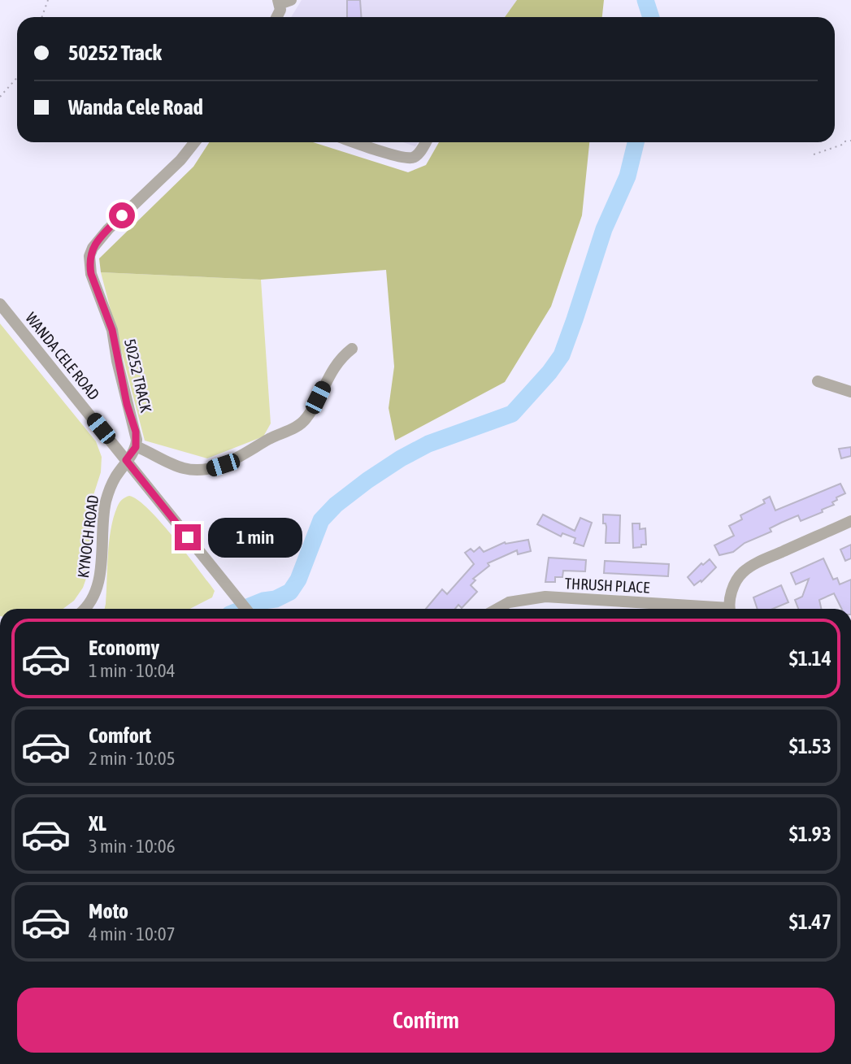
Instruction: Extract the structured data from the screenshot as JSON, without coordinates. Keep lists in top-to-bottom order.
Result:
{
  "streets": {
    "street": [
      "WANDA CELE ROAD",
      "50252 TRACK",
      "KYNOCH ROAD",
      "THRUSH PLACE"
    ]
  },
  "crossings": [
    ["WANDA CELE ROAD", "KYNOCH ROAD"]
  ],
  "page": {
    "banner": ["50252 Track", "Wanda Cele Road"],
    "bubble": "1 min",
    "list": [
      {
        "name": "Economy",
        "note": "1 min · 10:04",
        "value": "$1.14"
      },
      {
        "name": "Comfort",
        "note": "2 min · 10:05",
        "value": "$1.53"
      },
      {
        "name": "XL",
        "note": "3 min · 10:06",
        "value": "$1.93"
      },
      {
        "name": "Moto",
        "note": "4 min · 10:07",
        "value": "$1.47"
      }
    ],
    "buttons": "Confirm"
  }
}
